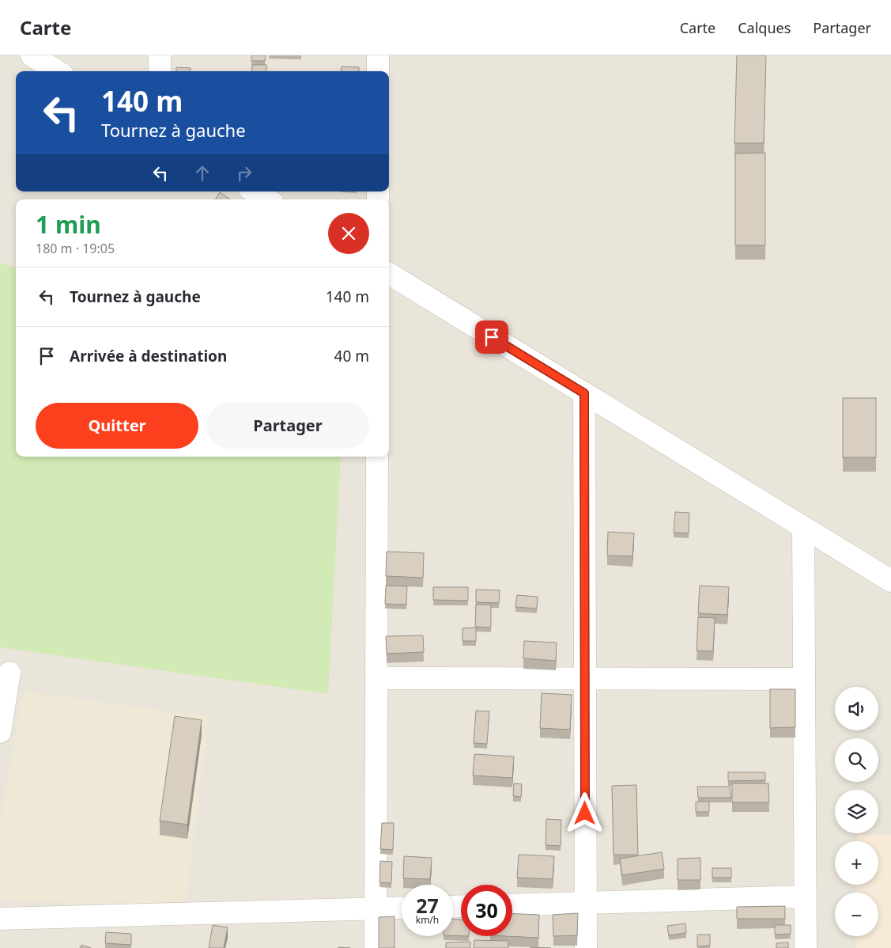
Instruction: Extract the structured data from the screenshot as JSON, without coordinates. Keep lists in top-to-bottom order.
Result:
{
  "page": {
    "header": "Carte",
    "nav": ["Carte", "Calques", "Partager"],
    "turn": ["140 m", "Tournez à gauche"],
    "heading": ["1 min", "180 m · 19:05"],
    "list": [
      {
        "name": "Tournez à gauche",
        "value": "140 m"
      },
      {
        "name": "Arrivée à destination",
        "value": "40 m"
      }
    ],
    "buttons": ["Quitter", "Partager"],
    "map_buttons": ["+", "−"],
    "speed": "27 km/h",
    "limit": "30"
  }
}
